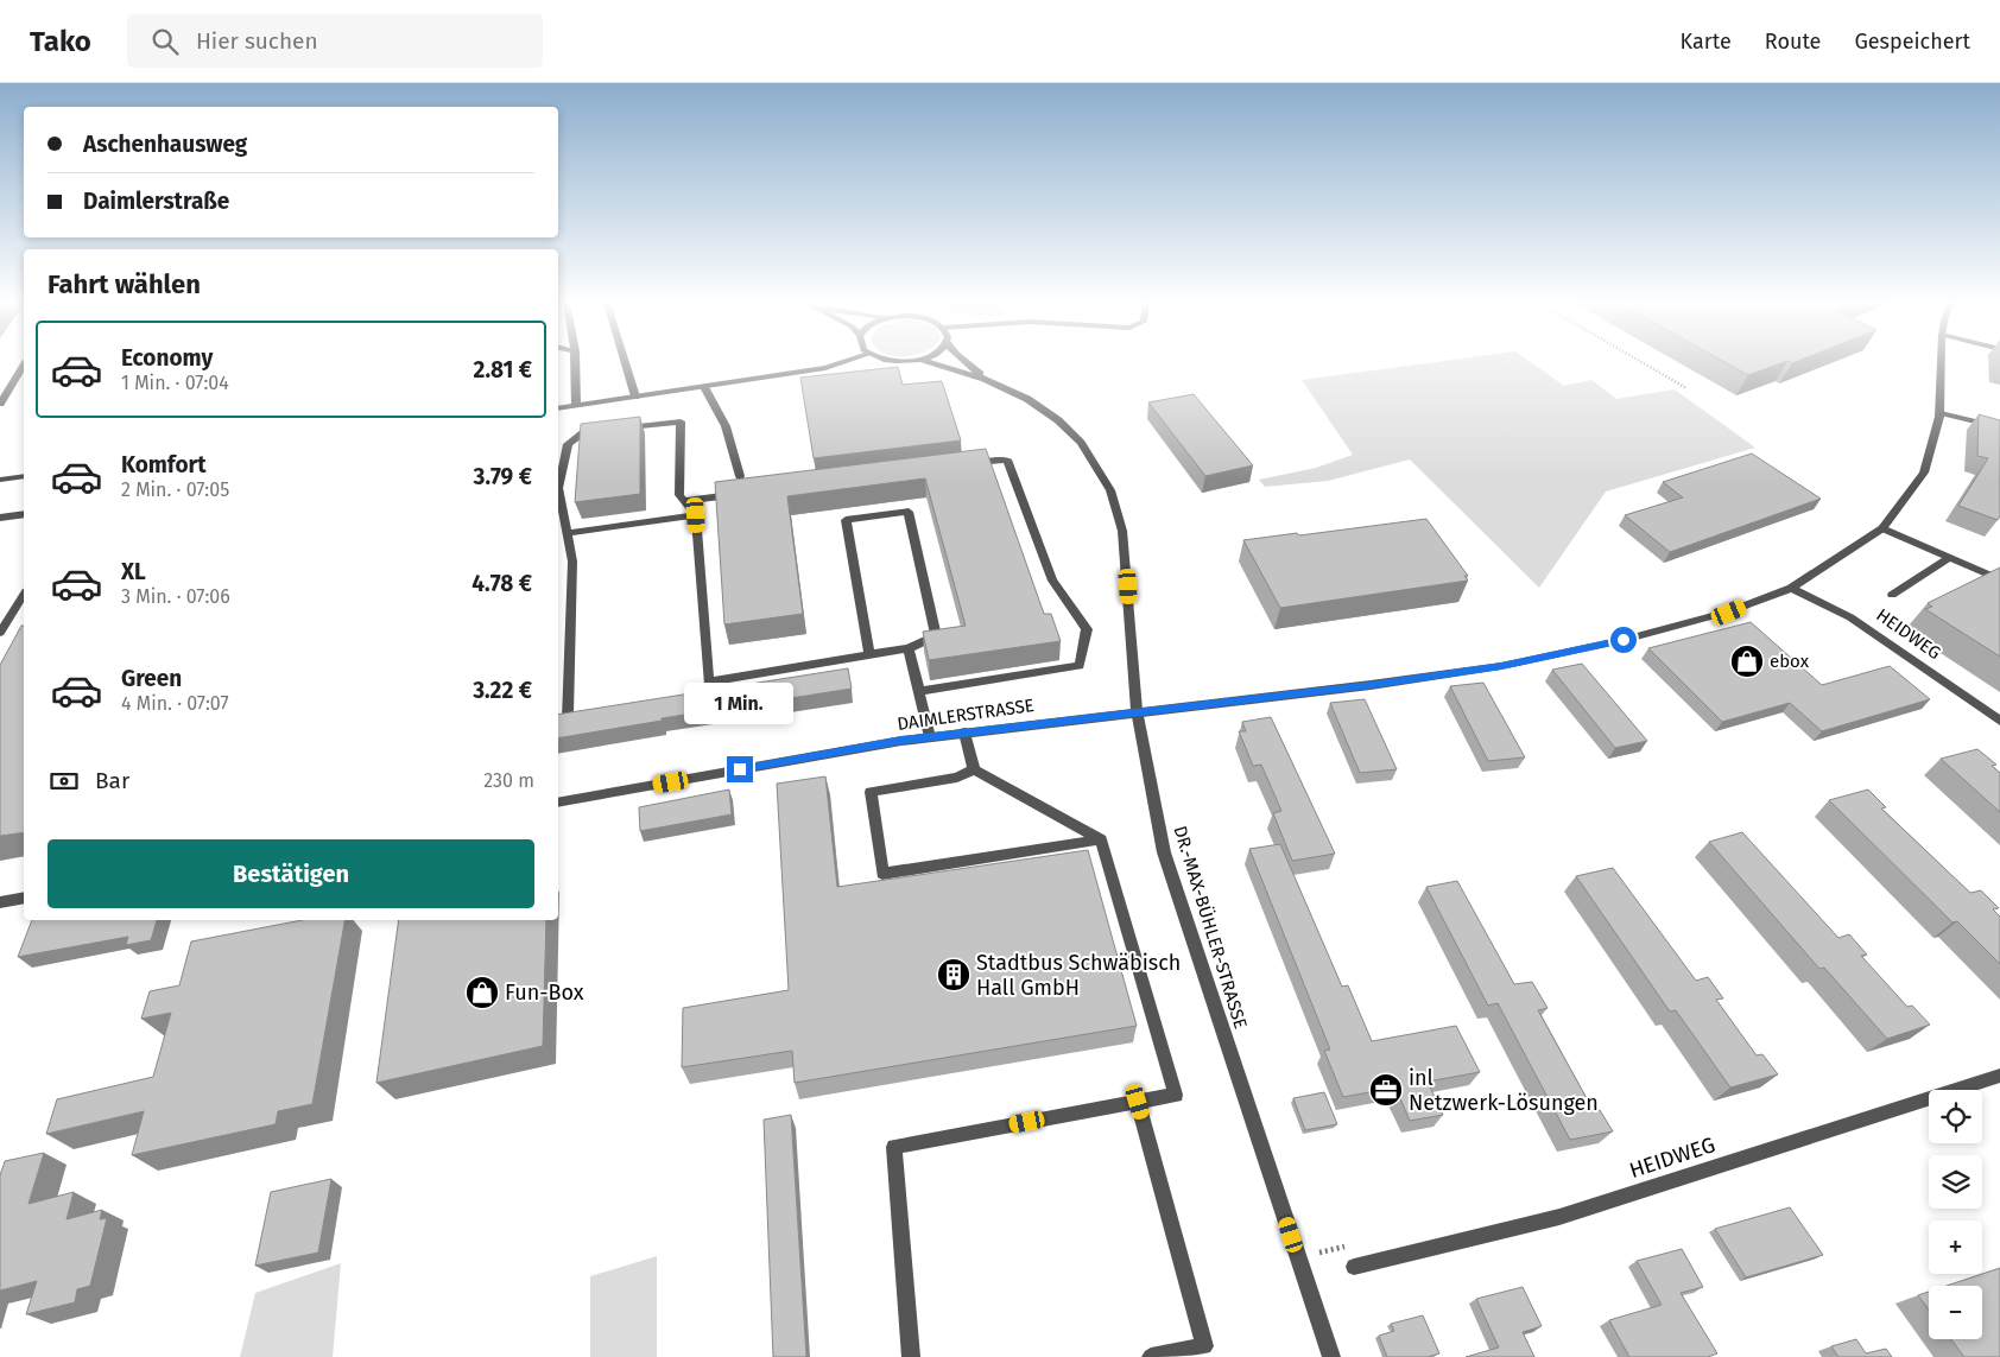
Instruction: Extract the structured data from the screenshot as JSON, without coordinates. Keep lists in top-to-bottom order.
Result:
{
  "streets": {
    "street": ["HEIDWEG", "DAIMLERSTRASSE", "DR.-MAX-BÜHLER-STRASSE"]
  },
  "crossings": [
    ["HEIDWEG", "DAIMLERSTRASSE"],
    ["DAIMLERSTRASSE", "DR.-MAX-BÜHLER-STRASSE"]
  ],
  "places": {
    "shop": ["ebox", "Fun-Box"],
    "building": ["Stadtbus Schwäbisch Hall GmbH"],
    "office": ["inl Netzwerk-Lösungen"]
  },
  "page": {
    "header": "Tako",
    "search": "Hier suchen",
    "nav": ["Karte", "Route", "Gespeichert"],
    "banner": ["Aschenhausweg", "Daimlerstraße"],
    "heading": "Fahrt wählen",
    "list": [
      {
        "name": "Economy",
        "note": "1 Min. · 07:04",
        "value": "2.81 €"
      },
      {
        "name": "Komfort",
        "note": "2 Min. · 07:05",
        "value": "3.79 €"
      },
      {
        "name": "XL",
        "note": "3 Min. · 07:06",
        "value": "4.78 €"
      },
      {
        "name": "Green",
        "note": "4 Min. · 07:07",
        "value": "3.22 €"
      }
    ],
    "bubble": "1 Min.",
    "pay": ["Bar", "230 m"],
    "buttons": "Bestätigen",
    "map_buttons": ["+", "−"]
  }
}
